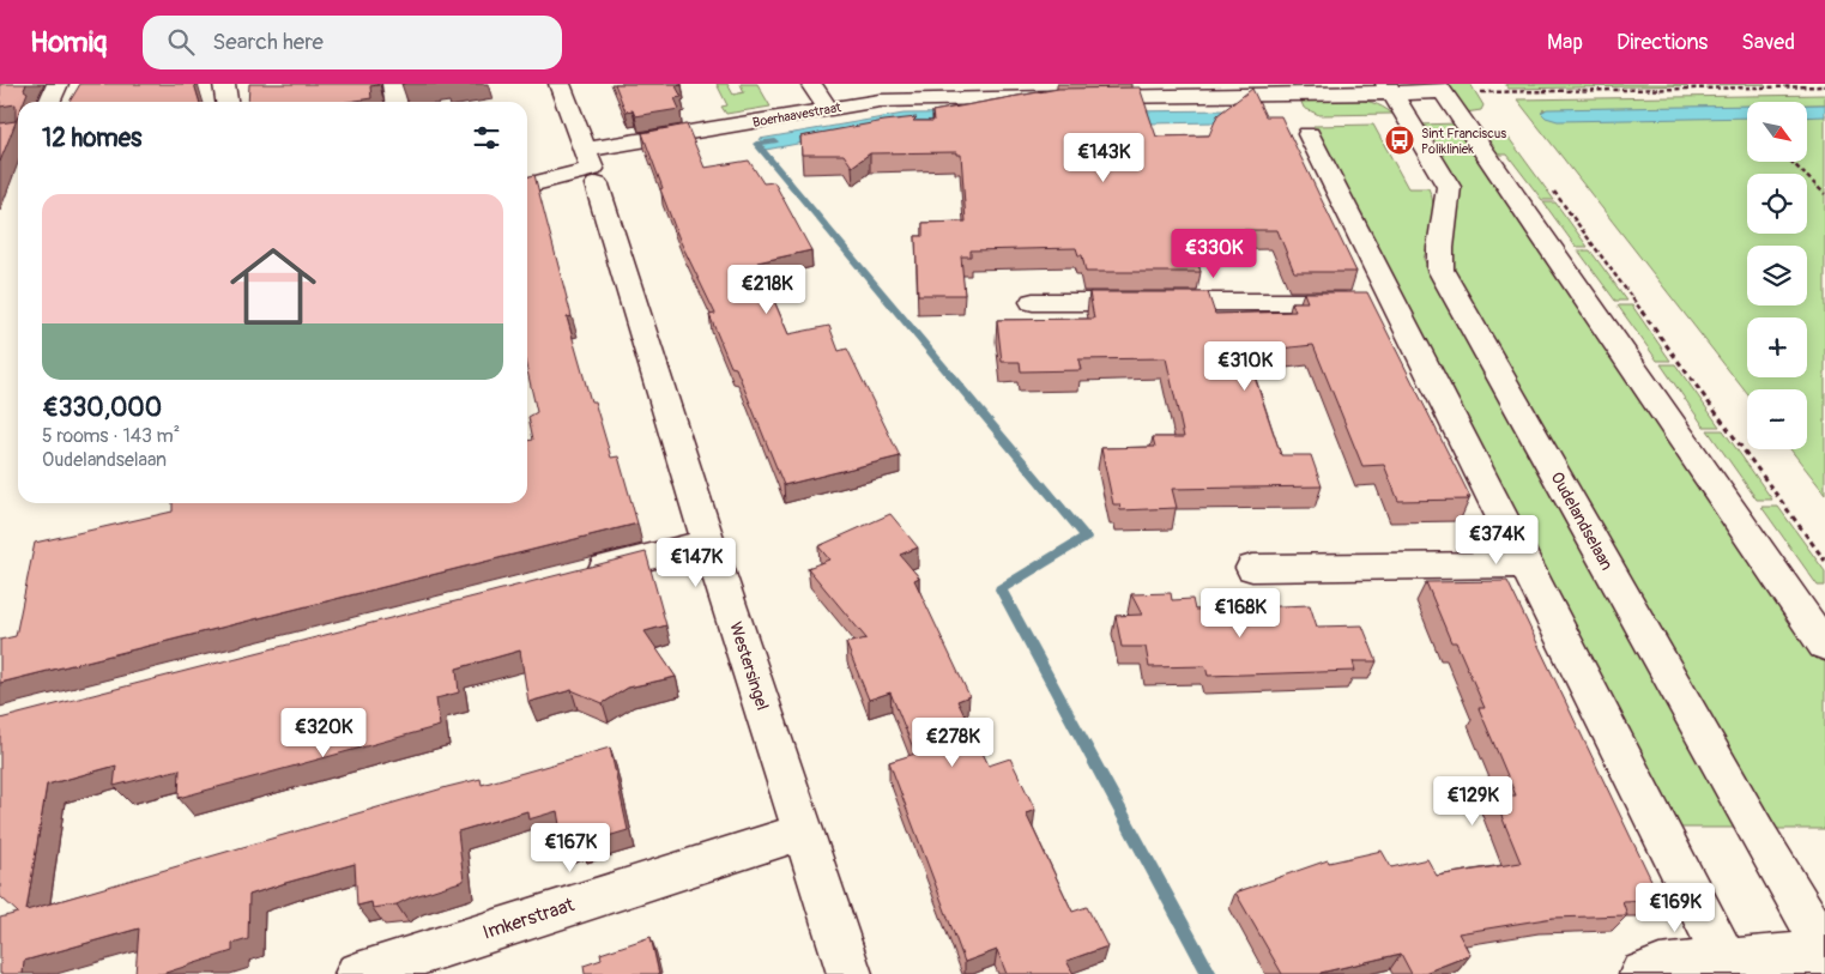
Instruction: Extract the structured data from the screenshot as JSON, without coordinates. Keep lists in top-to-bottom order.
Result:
{
  "streets": {
    "street": [
      "Boerhaavestraat",
      "Oudelandselaan",
      "Westersingel",
      "Imkerstraat"
    ]
  },
  "crossings": [
    ["Boerhaavestraat", "Oudelandselaan"],
    ["Boerhaavestraat", "Westersingel"],
    ["Westersingel", "Imkerstraat"]
  ],
  "places": {
    "bus stop": ["Sint Franciscus Polikliniek"]
  },
  "north": "bottom right",
  "page": {
    "header": "Homiq",
    "search": "Search here",
    "nav": ["Map", "Directions", "Saved"],
    "map_buttons": ["+", "−"],
    "heading": "12 homes",
    "price": [
      "€143K",
      "€330K",
      "€218K",
      "€310K",
      "€374K",
      "€147K",
      "€168K",
      "€320K",
      "€278K",
      "€129K",
      "€167K",
      "€169K"
    ],
    "list": [
      {
        "name": "€330,000",
        "note": "5 rooms · 143 m² · Oudelandselaan"
      }
    ]
  }
}
